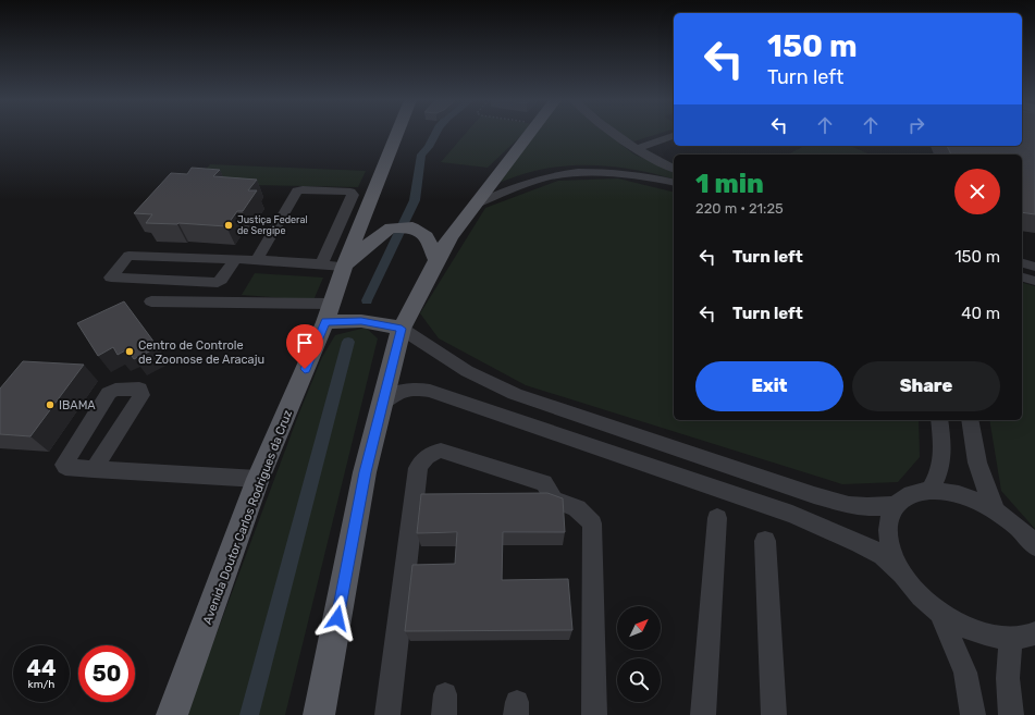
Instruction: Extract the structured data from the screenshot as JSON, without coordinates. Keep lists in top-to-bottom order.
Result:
{
  "streets": {
    "main road": ["Avenida Doutor Carlos Rodrigues da Cruz"]
  },
  "places": ["Justiça Federal de Sergipe", "Centro de Controle de Zoonose de Aracaju", "IBAMA"],
  "north": "top right",
  "page": {
    "turn": ["150 m", "Turn left"],
    "heading": ["1 min", "220 m · 21:25"],
    "list": [
      {
        "name": "Turn left",
        "value": "150 m"
      },
      {
        "name": "Turn left",
        "value": "40 m"
      }
    ],
    "buttons": ["Exit", "Share"],
    "speed": "44 km/h",
    "limit": "50"
  }
}
